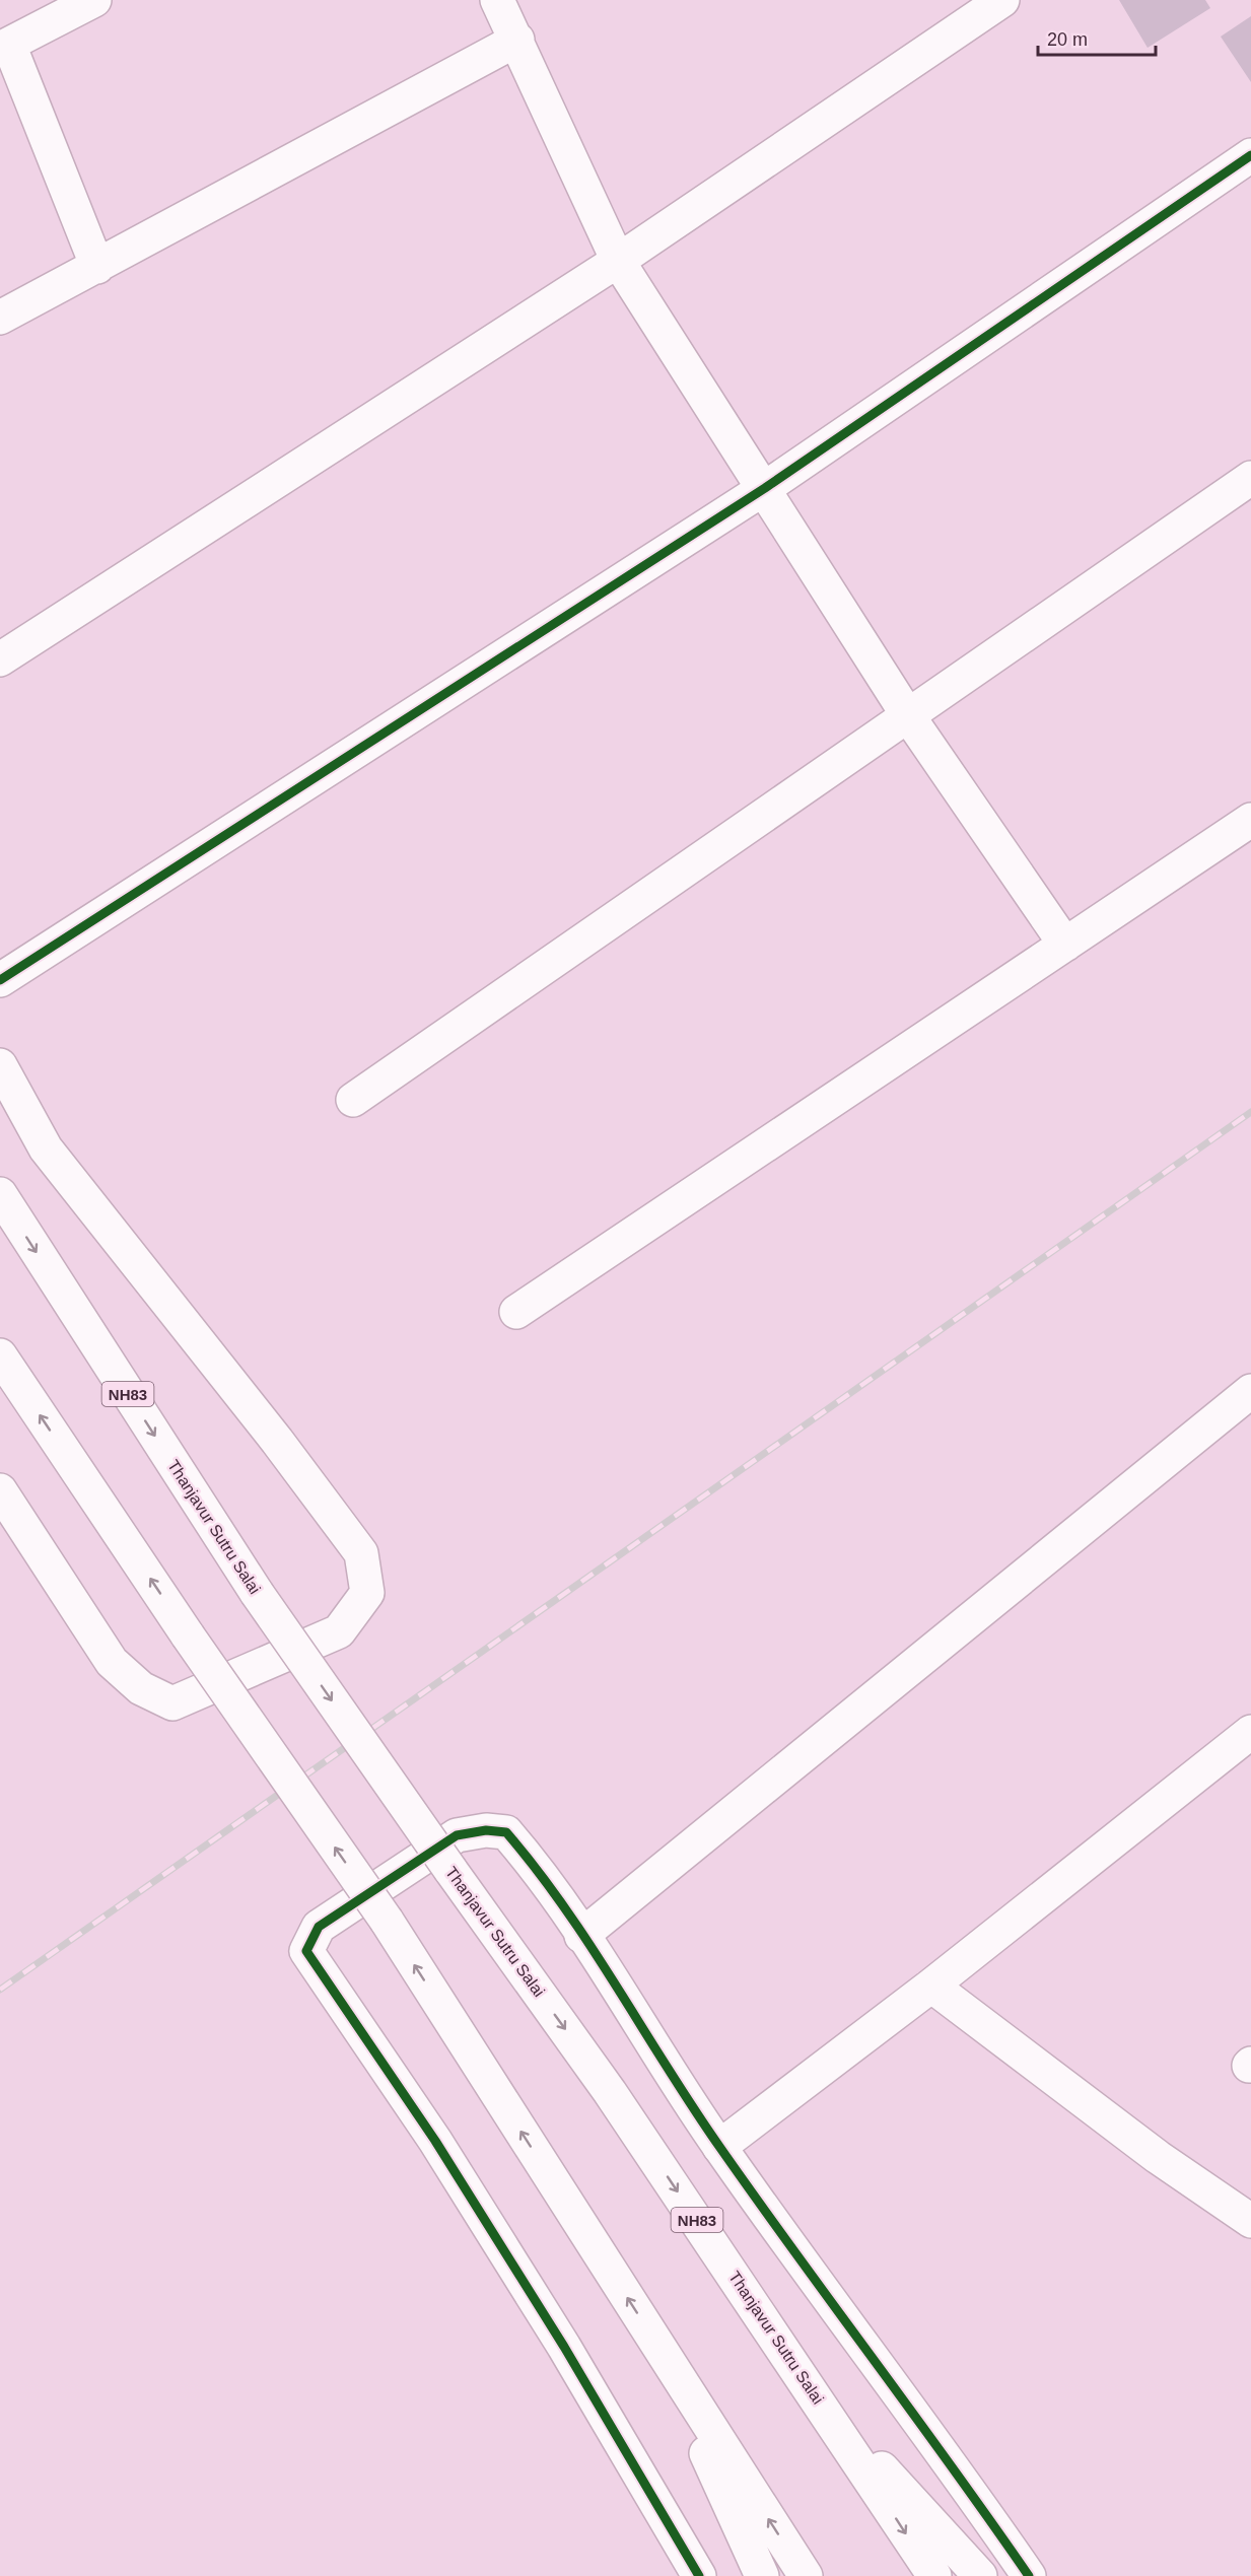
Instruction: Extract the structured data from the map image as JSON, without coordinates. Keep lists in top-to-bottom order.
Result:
{
  "streets": {
    "main road": ["NH83", "Thanjavur Sutru Salai"]
  },
  "scale_bar": "20 m"
}
